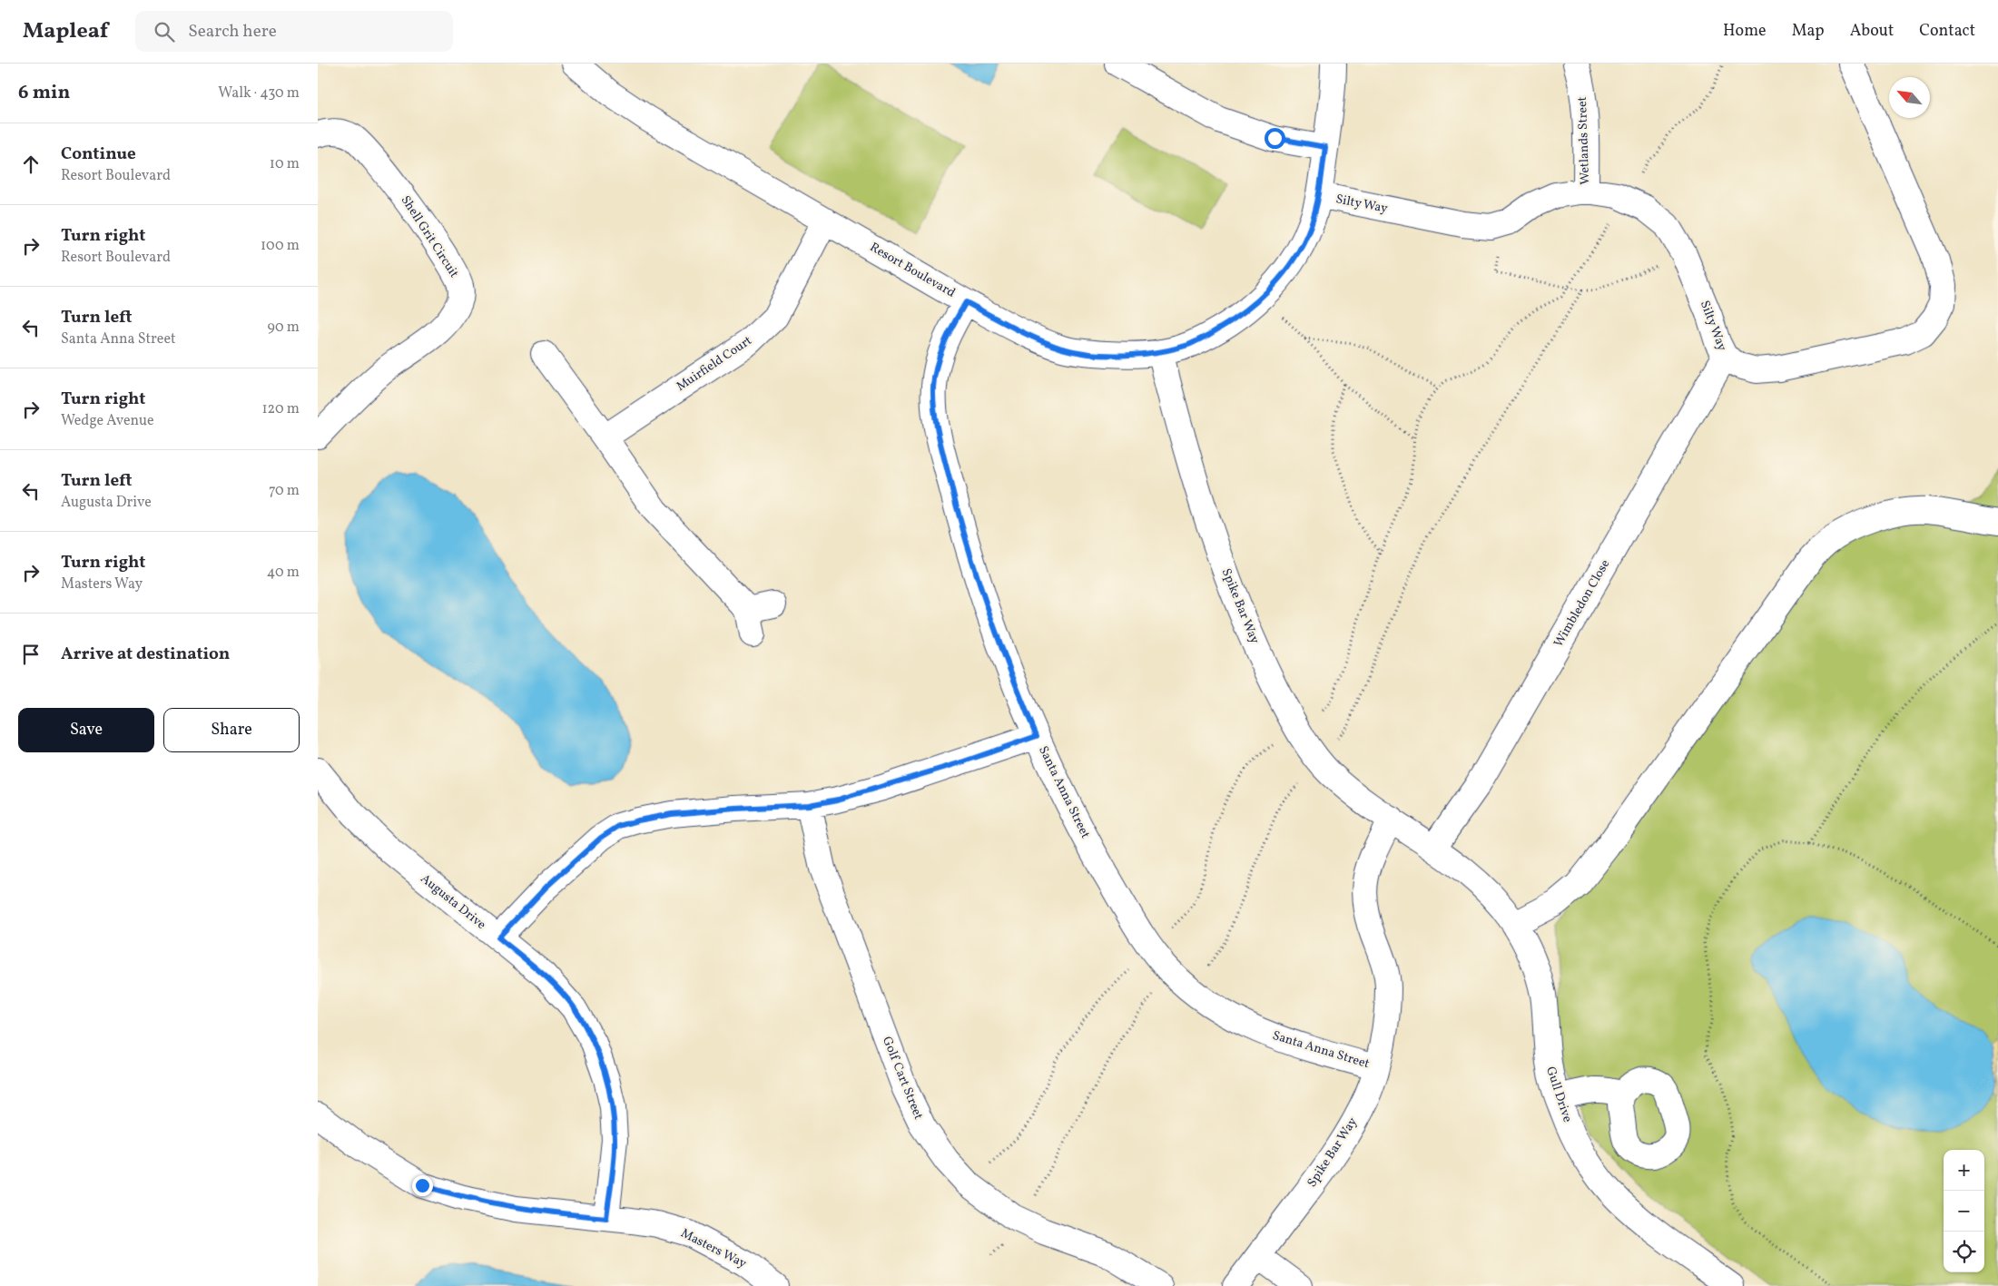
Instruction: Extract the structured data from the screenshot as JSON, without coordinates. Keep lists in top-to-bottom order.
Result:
{
  "streets": {
    "street": [
      "Wetlands Street",
      "Silty Way",
      "Shell Grit Circuit",
      "Resort Boulevard",
      "Muirfield Court",
      "Wimbledon Close",
      "Spike Bar Way",
      "Santa Anna Street",
      "Augusta Drive",
      "Golf Cart Street",
      "Gull Drive",
      "Masters Way"
    ]
  },
  "crossings": [
    ["Wetlands Street", "Silty Way"],
    ["Silty Way", "Resort Boulevard"],
    ["Silty Way", "Wimbledon Close"],
    ["Resort Boulevard", "Muirfield Court"],
    ["Resort Boulevard", "Spike Bar Way"],
    ["Resort Boulevard", "Santa Anna Street"],
    ["Wimbledon Close", "Spike Bar Way"],
    ["Wimbledon Close", "Gull Drive"],
    ["Spike Bar Way", "Santa Anna Street"],
    ["Spike Bar Way", "Gull Drive"],
    ["Augusta Drive", "Masters Way"]
  ],
  "north": "top left",
  "page": {
    "header": "Mapleaf",
    "search": "Search here",
    "nav": [
      "Home",
      "Map",
      "About",
      "Contact"
    ],
    "heading": ["6 min", "Walk · 430 m"],
    "list": [
      ["Continue", "Resort Boulevard", "10 m"],
      ["Turn right", "Resort Boulevard", "100 m"],
      ["Turn left", "Santa Anna Street", "90 m"],
      ["Turn right", "Wedge Avenue", "120 m"],
      ["Turn left", "Augusta Drive", "70 m"],
      ["Turn right", "Masters Way", "40 m"],
      "Arrive at destination"
    ],
    "buttons": ["Save", "Share"],
    "map_buttons": ["+", "−"]
  }
}
